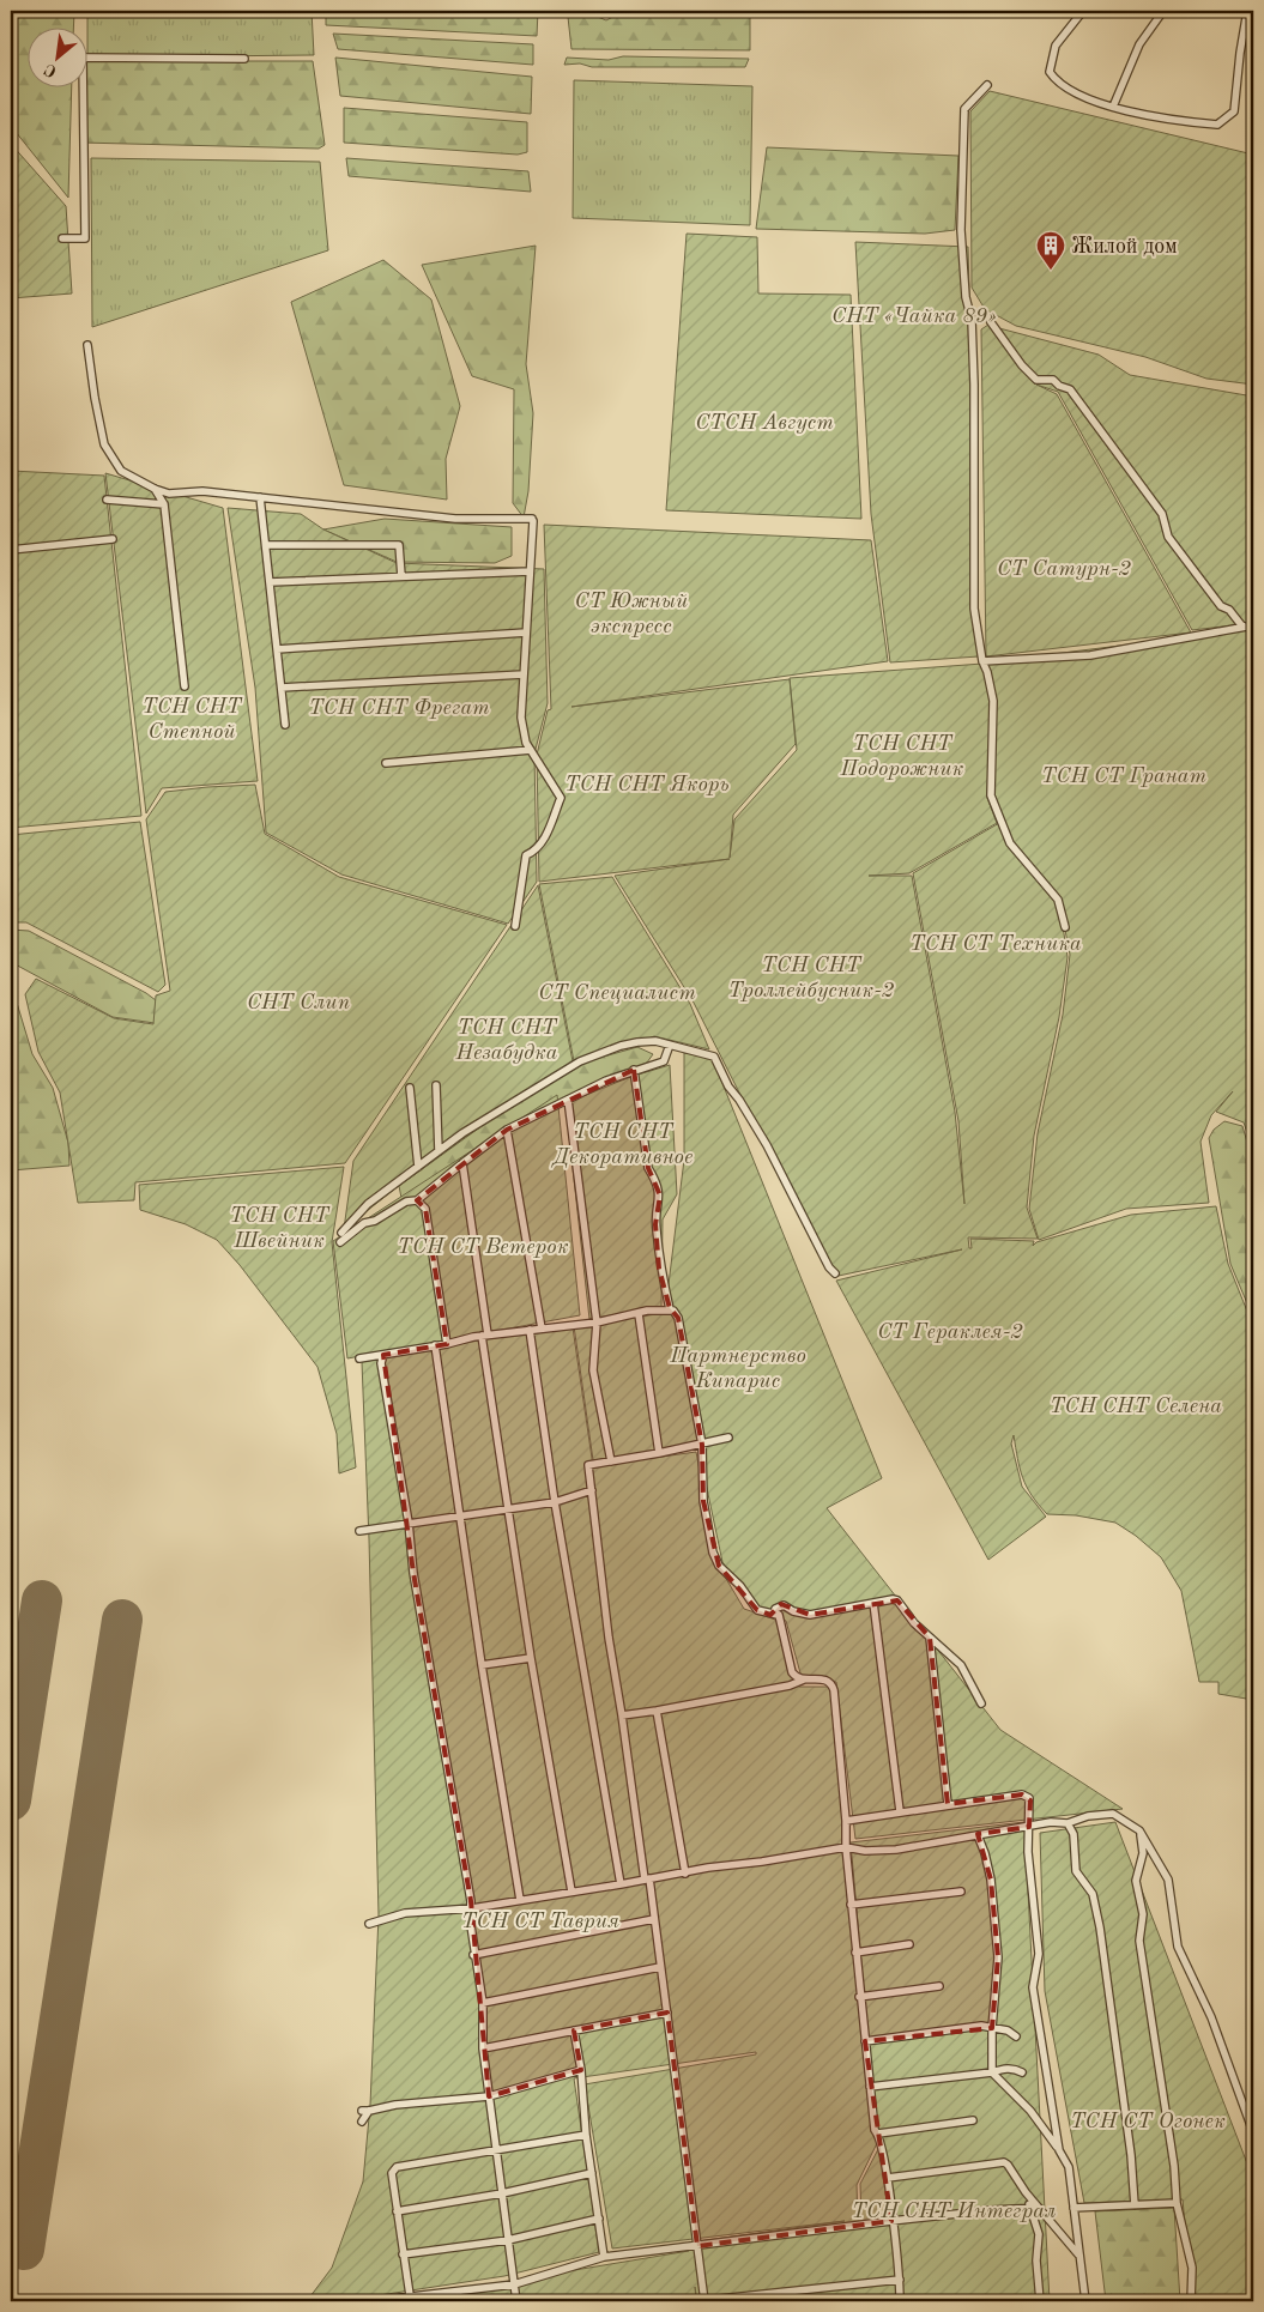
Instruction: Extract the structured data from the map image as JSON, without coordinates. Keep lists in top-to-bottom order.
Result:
{
  "parks": [
    "СНТ «Чайка 89»",
    "СТСН Август",
    "СТ Сатурн-2",
    "СТ Южный экспресс",
    "ТСН СНТ Степной",
    "ТСН СНТ Фрегат",
    "ТСН СНТ Подорожник",
    "ТСН СТ Гранат",
    "ТСН СНТ Якорь",
    "ТСН СТ Техника",
    "ТСН СНТ Троллейбусник-2",
    "СТ Специалист",
    "СНТ Слип",
    "ТСН СНТ Незабудка",
    "ТСН СНТ Декоративное",
    "ТСН СНТ Швейник",
    "ТСН СТ Ветерок",
    "СТ Гераклея-2",
    "Партнерство Кипарис",
    "ТСН СНТ Селена",
    "ТСН СТ Таврия",
    "ТСН СТ Огонек",
    "ТСН СНТ Интеграл"
  ],
  "places": {
    "building": ["Жилой дом"]
  },
  "north": "bottom left"
}
